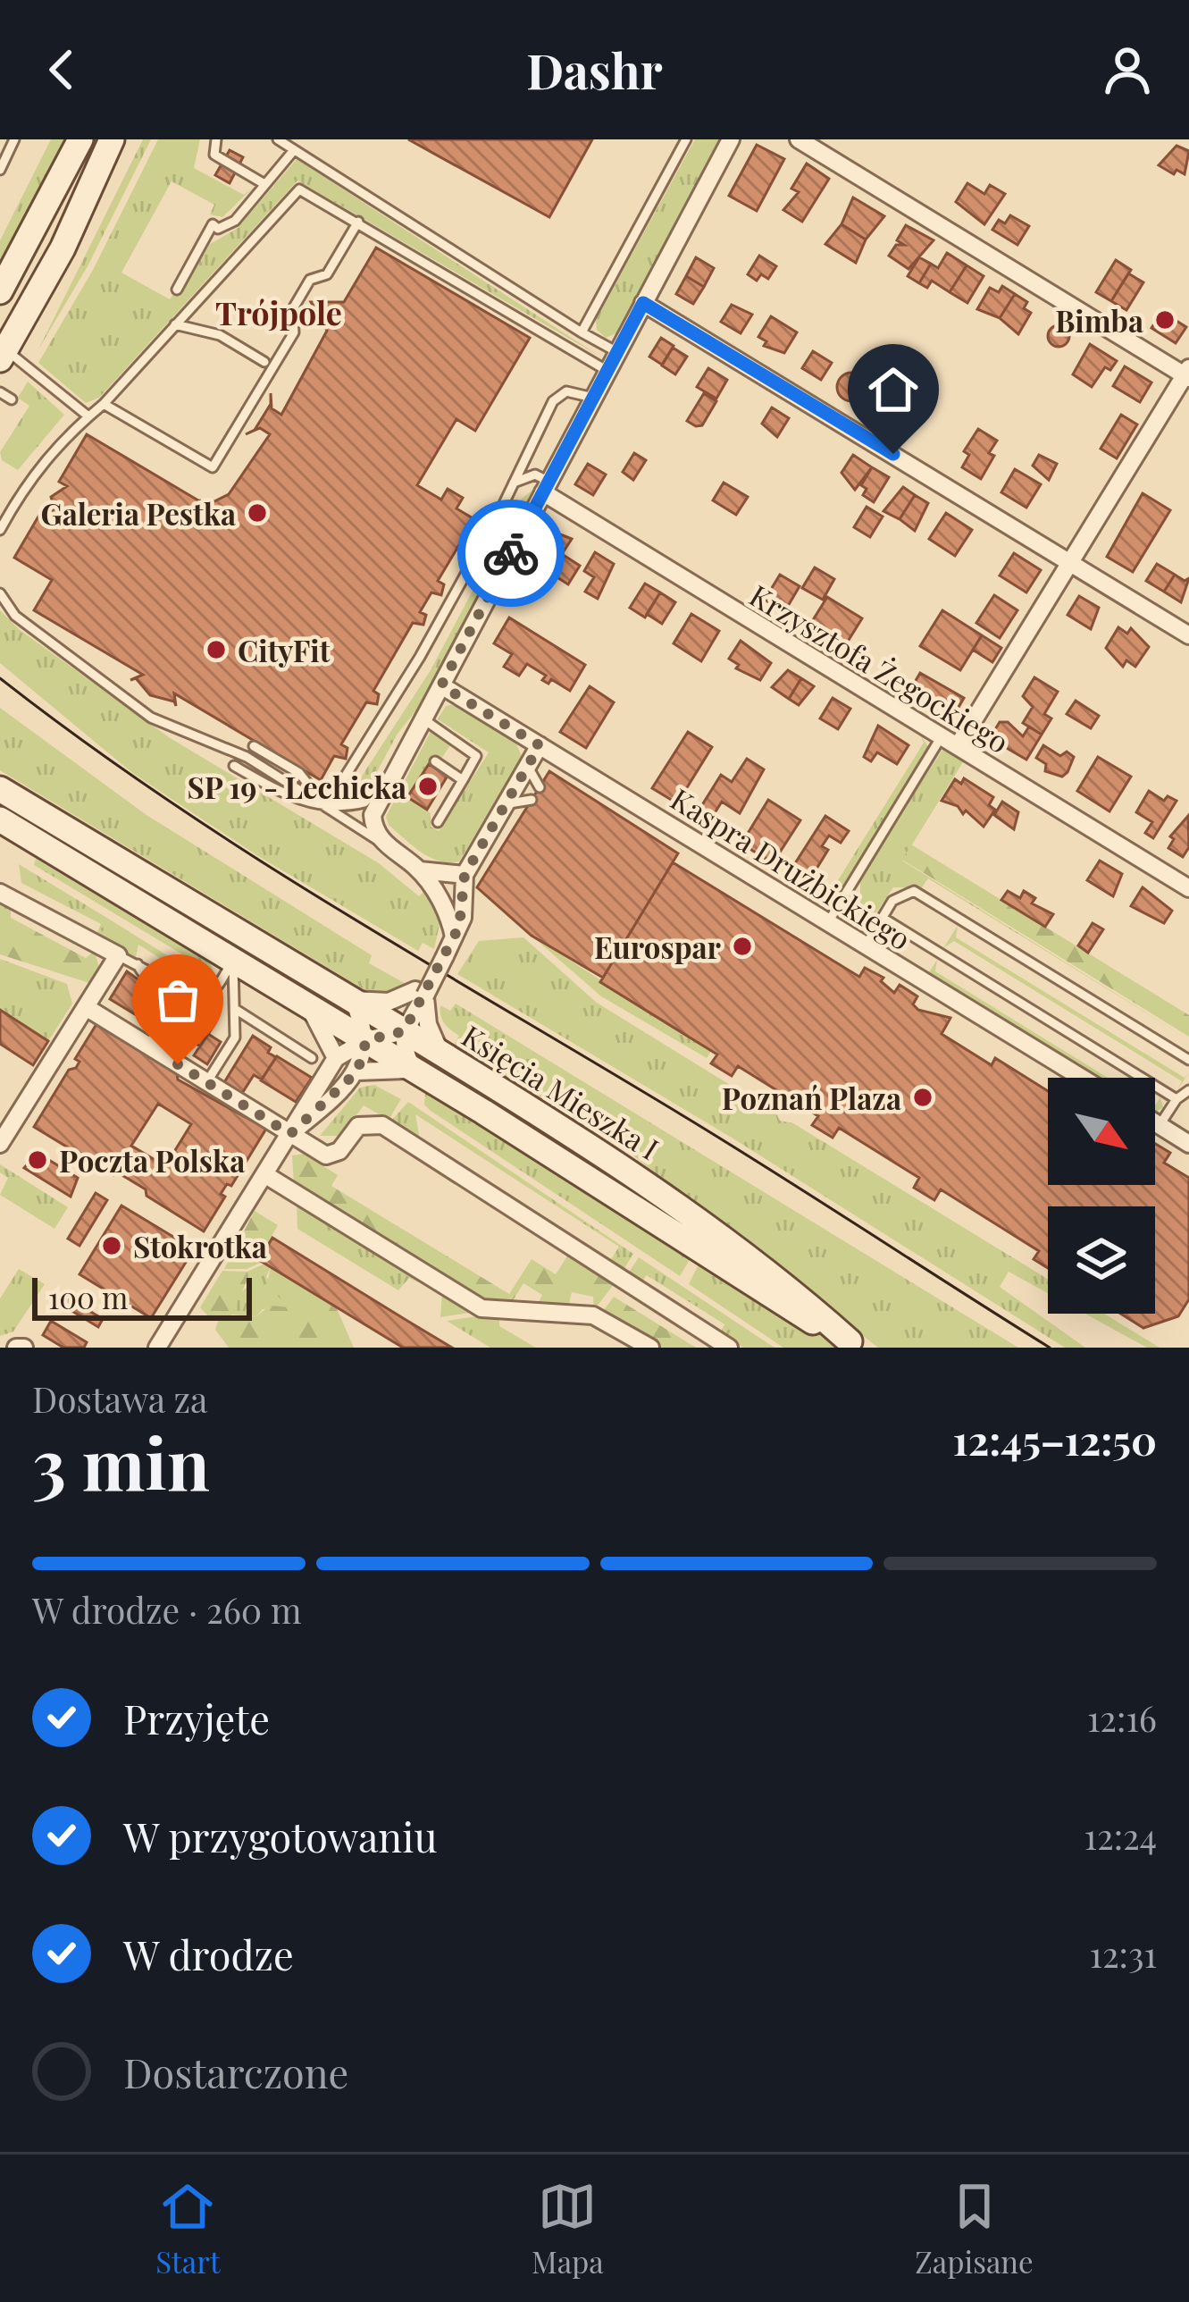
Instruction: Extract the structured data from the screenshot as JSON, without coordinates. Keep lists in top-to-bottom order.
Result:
{
  "streets": {
    "street": ["Krzysztofa Żegockiego", "Kaspra Drużbickiego", "Księcia Mieszka I"]
  },
  "districts": ["Trójpole"],
  "places": [
    "Bimba",
    "Galeria Pestka",
    "CityFit",
    "SP 19 - Lechicka",
    "Eurospar",
    "Poznań Plaza",
    "Poczta Polska",
    "Stokrotka"
  ],
  "scale_bar": "100 m",
  "north": "bottom right",
  "page": {
    "header": "Dashr",
    "scale": "100 m",
    "heading": ["3 min", "Dostawa za", "12:45–12:50"],
    "bar": "W drodze · 260 m",
    "list": [
      ["Przyjęte", "12:16"],
      ["W przygotowaniu", "12:24"],
      ["W drodze", "12:31"],
      "Dostarczone"
    ],
    "tabs": ["Start", "Mapa", "Zapisane"]
  }
}
